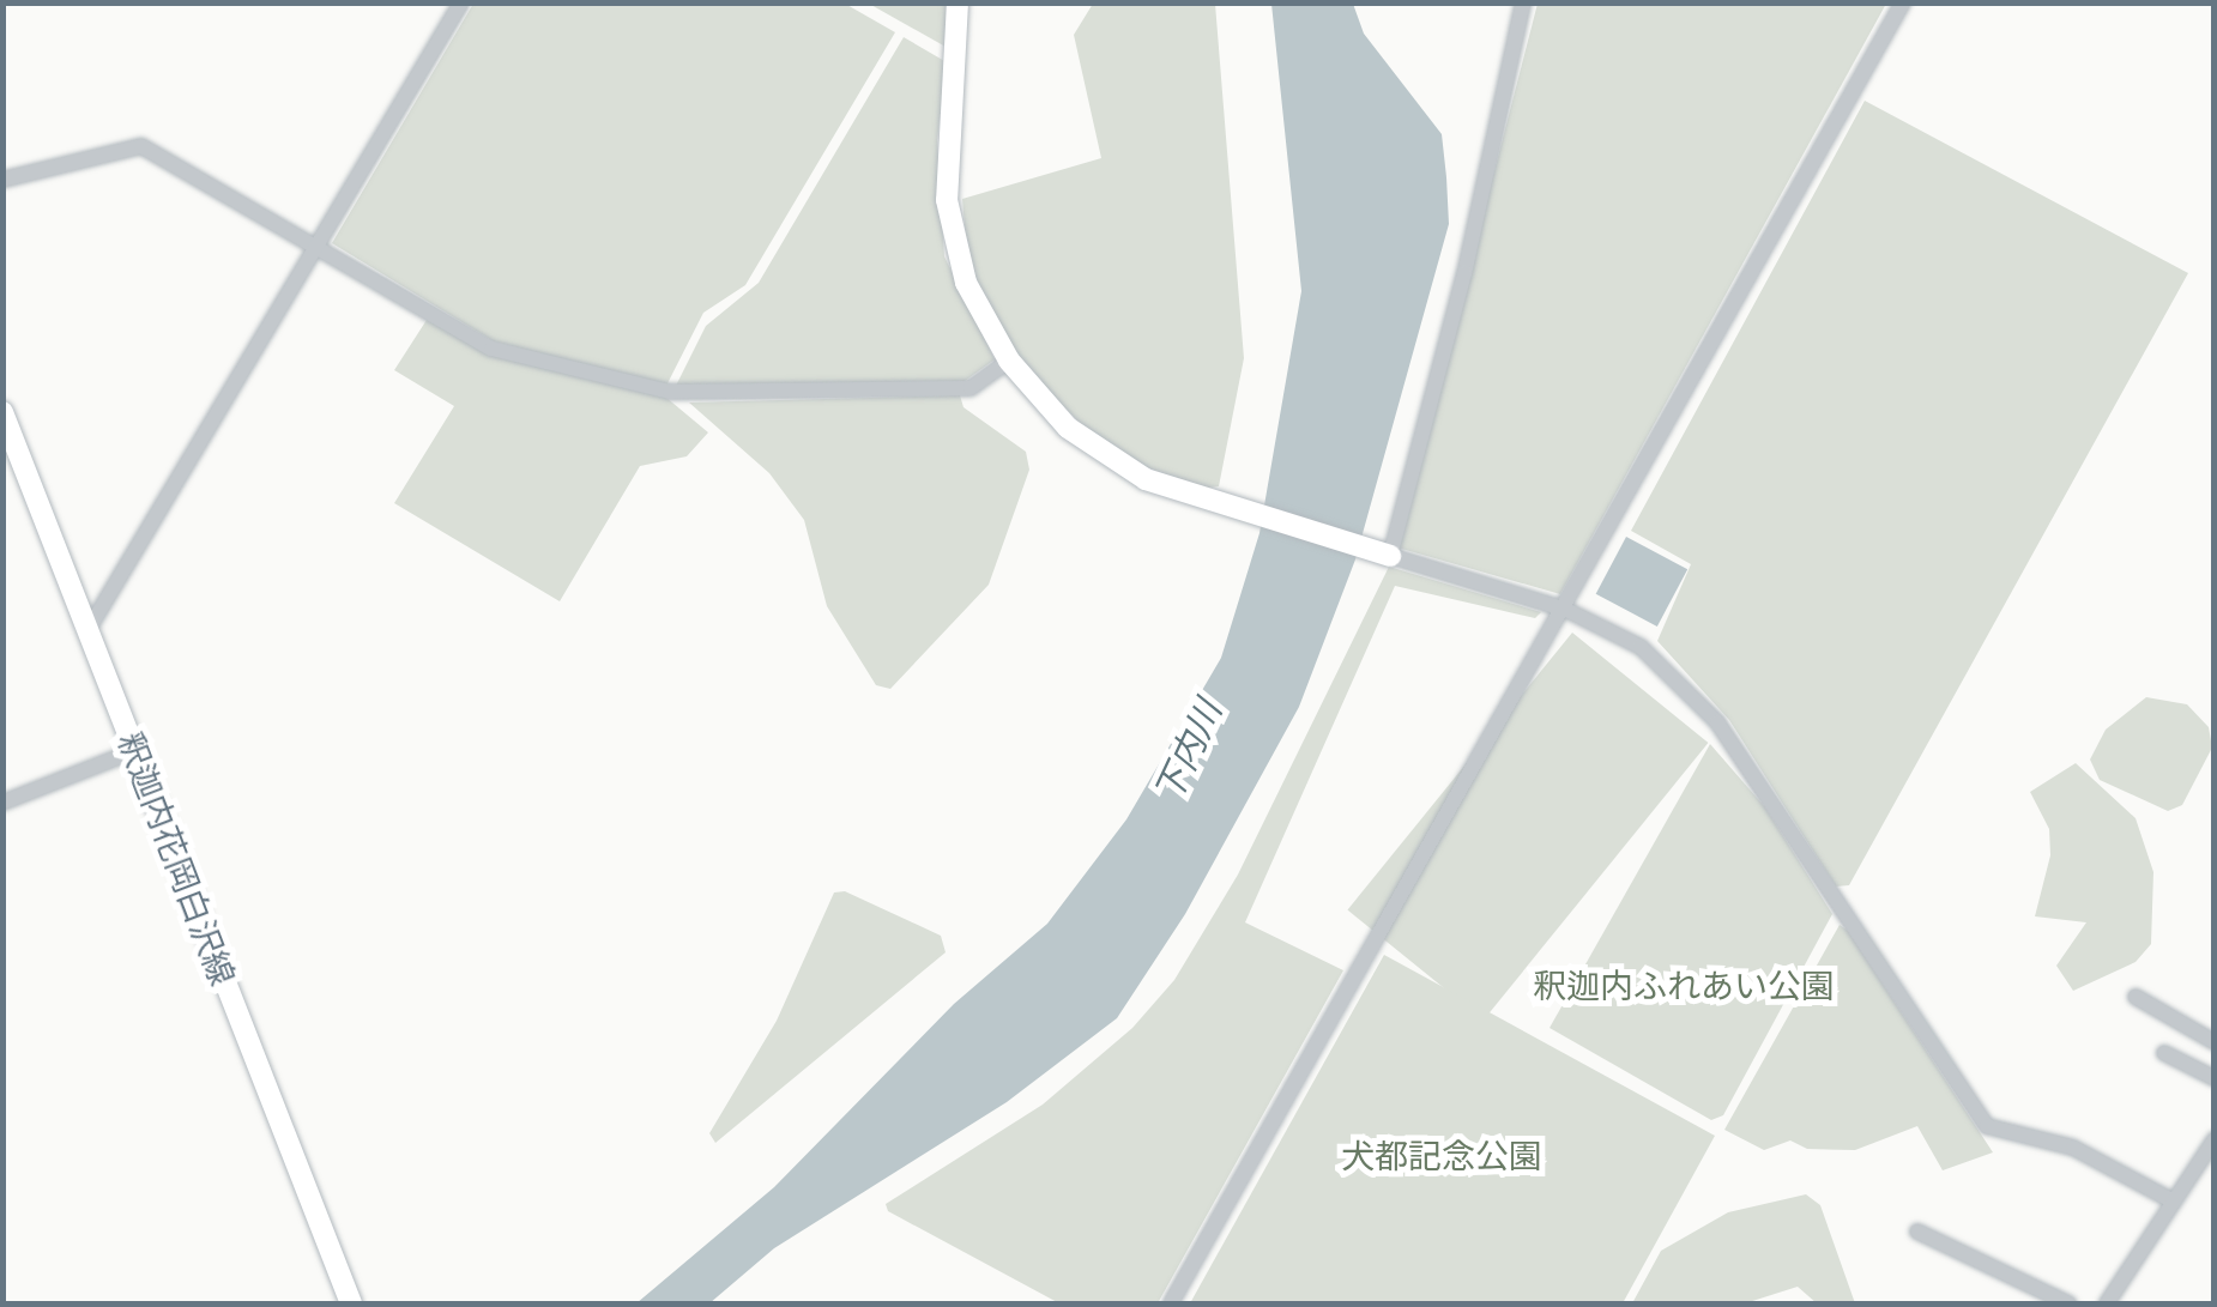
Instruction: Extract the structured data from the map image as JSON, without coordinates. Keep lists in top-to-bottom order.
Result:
{
  "streets": {
    "main road": ["釈迦内花岡白沢線"]
  },
  "water": ["下内川"],
  "parks": ["釈迦内ふれあい公園", "犬都記念公園"]
}
